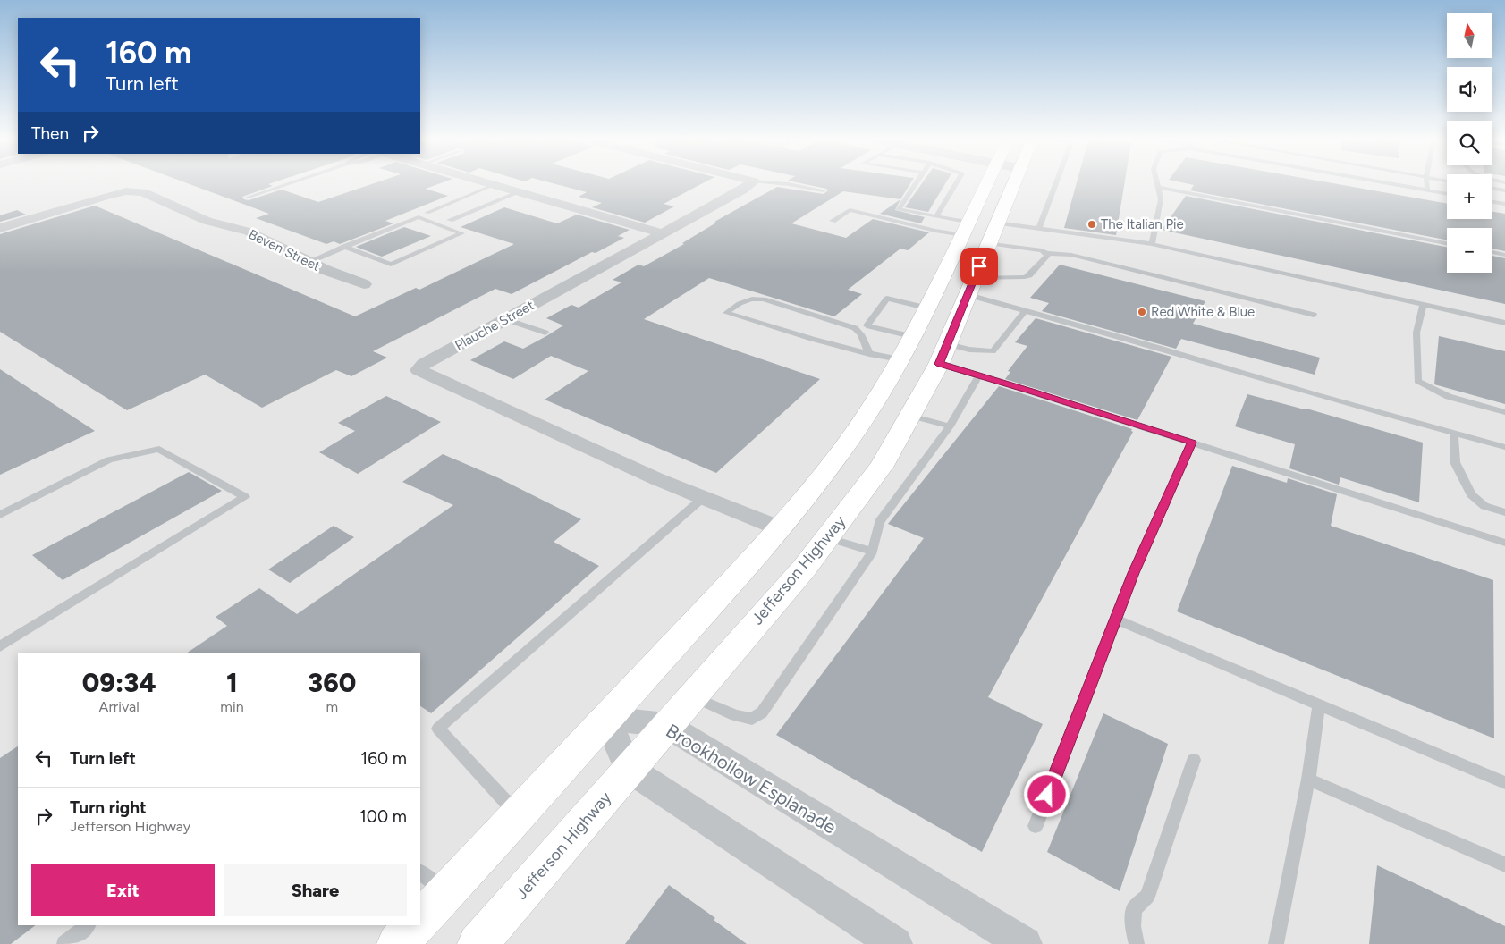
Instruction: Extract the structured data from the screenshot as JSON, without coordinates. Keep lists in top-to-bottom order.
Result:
{
  "streets": {
    "main road": ["Jefferson Highway"],
    "street": ["Beven Street", "Plauche Street", "Brookhollow Esplanade"]
  },
  "crossings": [
    ["Plauche Street", "Jefferson Highway"],
    ["Jefferson Highway", "Brookhollow Esplanade"]
  ],
  "places": ["The Italian Pie", "Red White & Blue"],
  "north": "top",
  "page": {
    "map_buttons": ["+", "−"],
    "turn": ["160 m", "Turn left"],
    "then": "Then",
    "eta": [
      "09:34",
      "Arrival",
      "1",
      "min",
      "360",
      "m"
    ],
    "list": [
      {
        "name": "Turn left",
        "value": "160 m"
      },
      {
        "name": "Turn right",
        "note": "Jefferson Highway",
        "value": "100 m"
      }
    ],
    "buttons": ["Exit", "Share"]
  }
}
